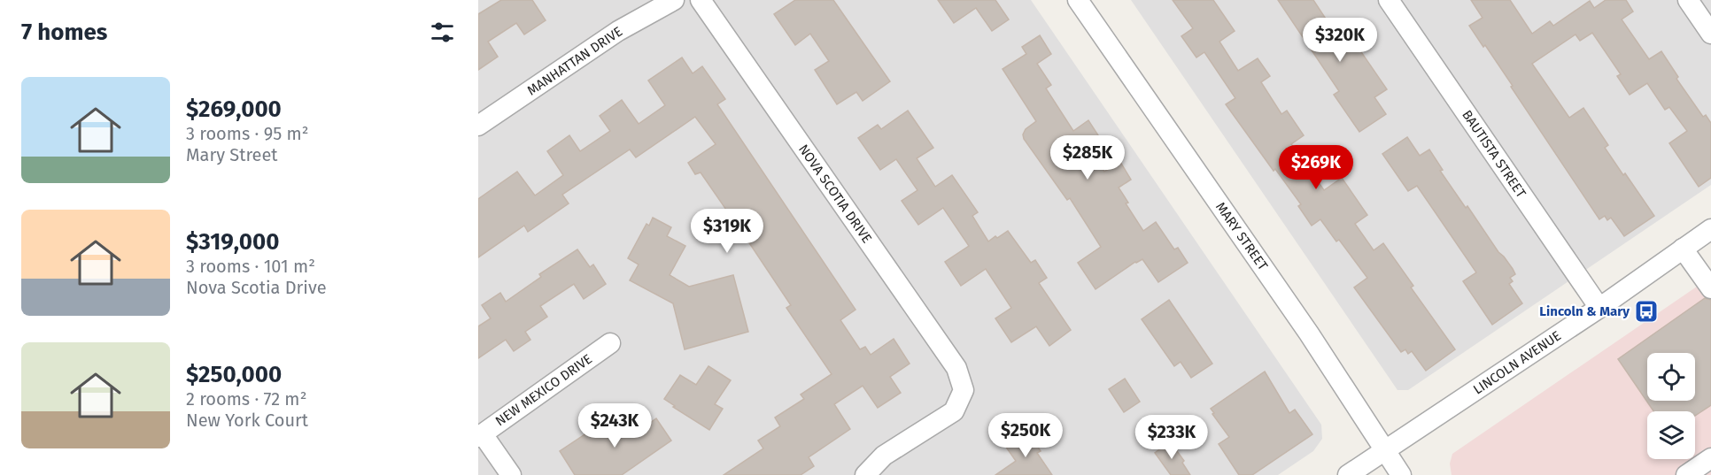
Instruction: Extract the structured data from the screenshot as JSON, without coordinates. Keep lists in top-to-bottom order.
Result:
{
  "streets": {
    "street": [
      "MANHATTAN DRIVE",
      "BAUTISTA STREET",
      "NOVA SCOTIA DRIVE",
      "MARY STREET",
      "LINCOLN AVENUE",
      "NEW MEXICO DRIVE"
    ]
  },
  "crossings": [
    ["BAUTISTA STREET", "LINCOLN AVENUE"],
    ["MARY STREET", "LINCOLN AVENUE"]
  ],
  "places": {
    "bus stop": ["Lincoln & Mary"]
  },
  "page": {
    "heading": "7 homes",
    "price": [
      "$320K",
      "$285K",
      "$269K",
      "$319K",
      "$243K",
      "$250K",
      "$233K"
    ],
    "list": [
      {
        "name": "$269,000",
        "note": "3 rooms · 95 m² · Mary Street"
      },
      {
        "name": "$319,000",
        "note": "3 rooms · 101 m² · Nova Scotia Drive"
      },
      {
        "name": "$250,000",
        "note": "2 rooms · 72 m² · New York Court"
      }
    ]
  }
}
